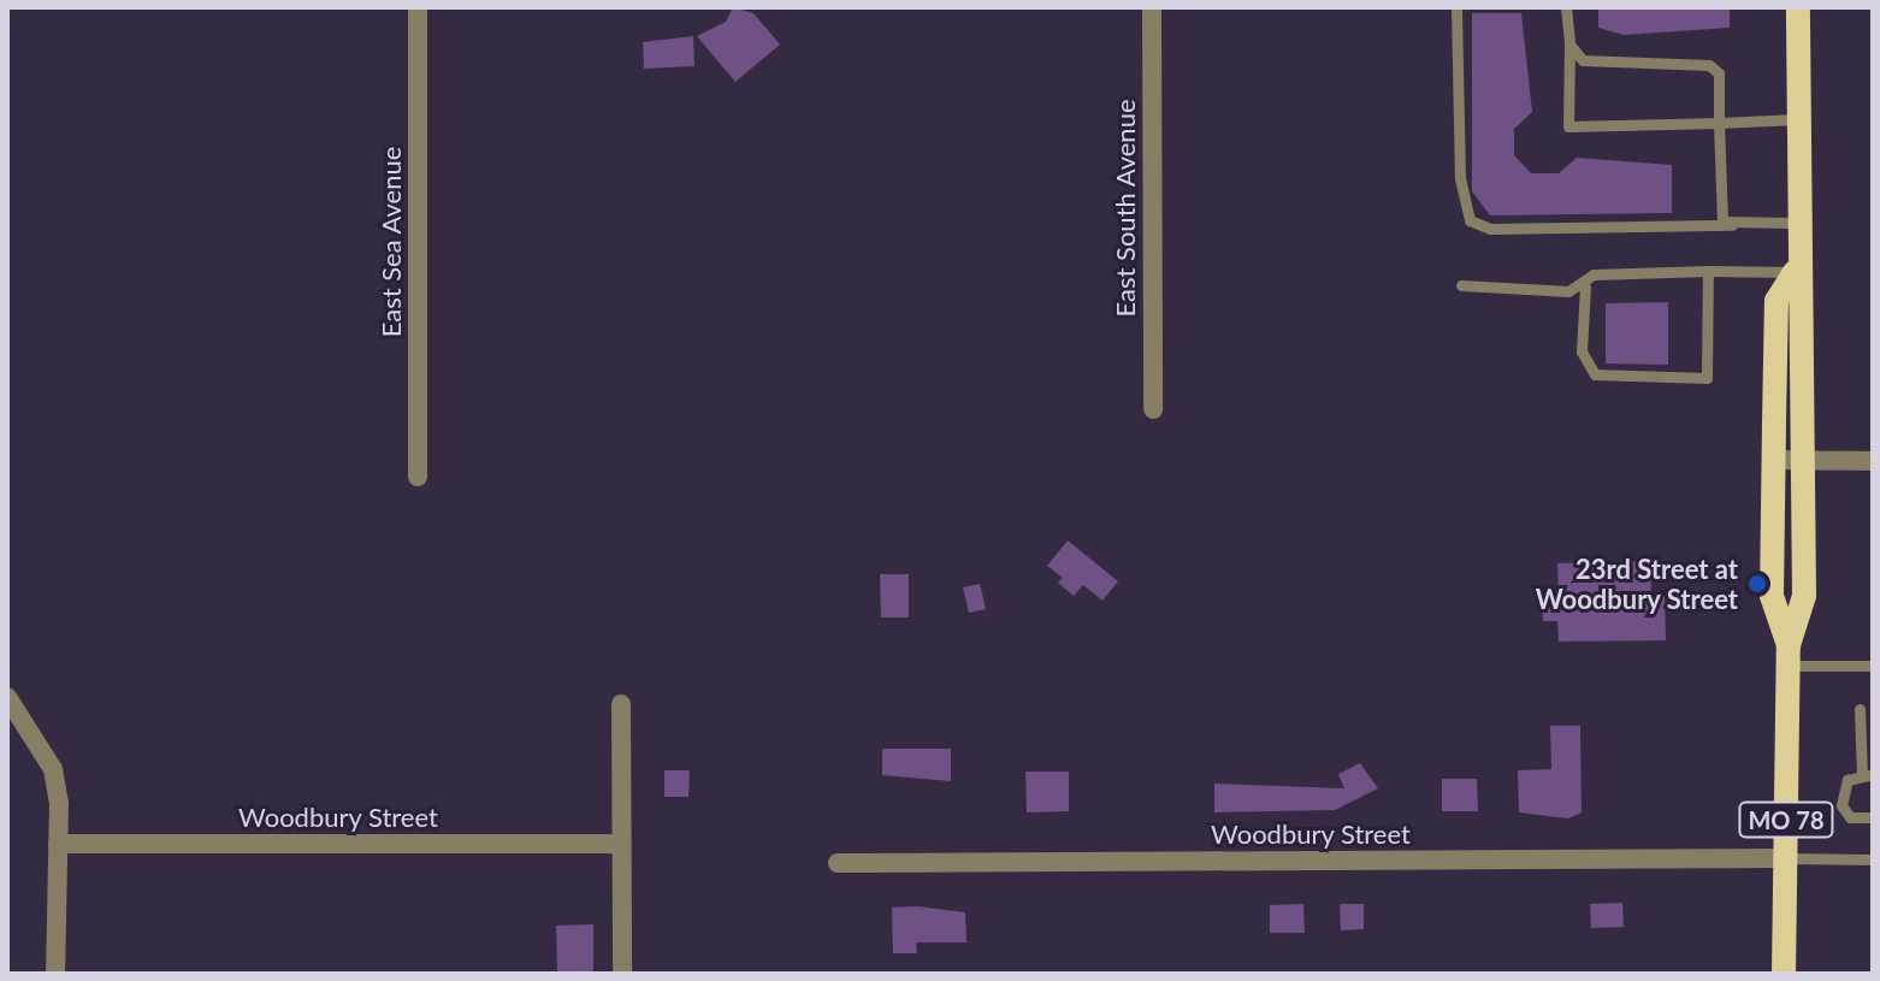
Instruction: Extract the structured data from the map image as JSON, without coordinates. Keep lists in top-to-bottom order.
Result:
{
  "streets": {
    "main road": ["MO 78"],
    "street": ["East South Avenue", "East Sea Avenue", "Woodbury Street"]
  },
  "crossings": [
    ["Woodbury Street", "MO 78"]
  ],
  "places": ["23rd Street at Woodbury Street"]
}
